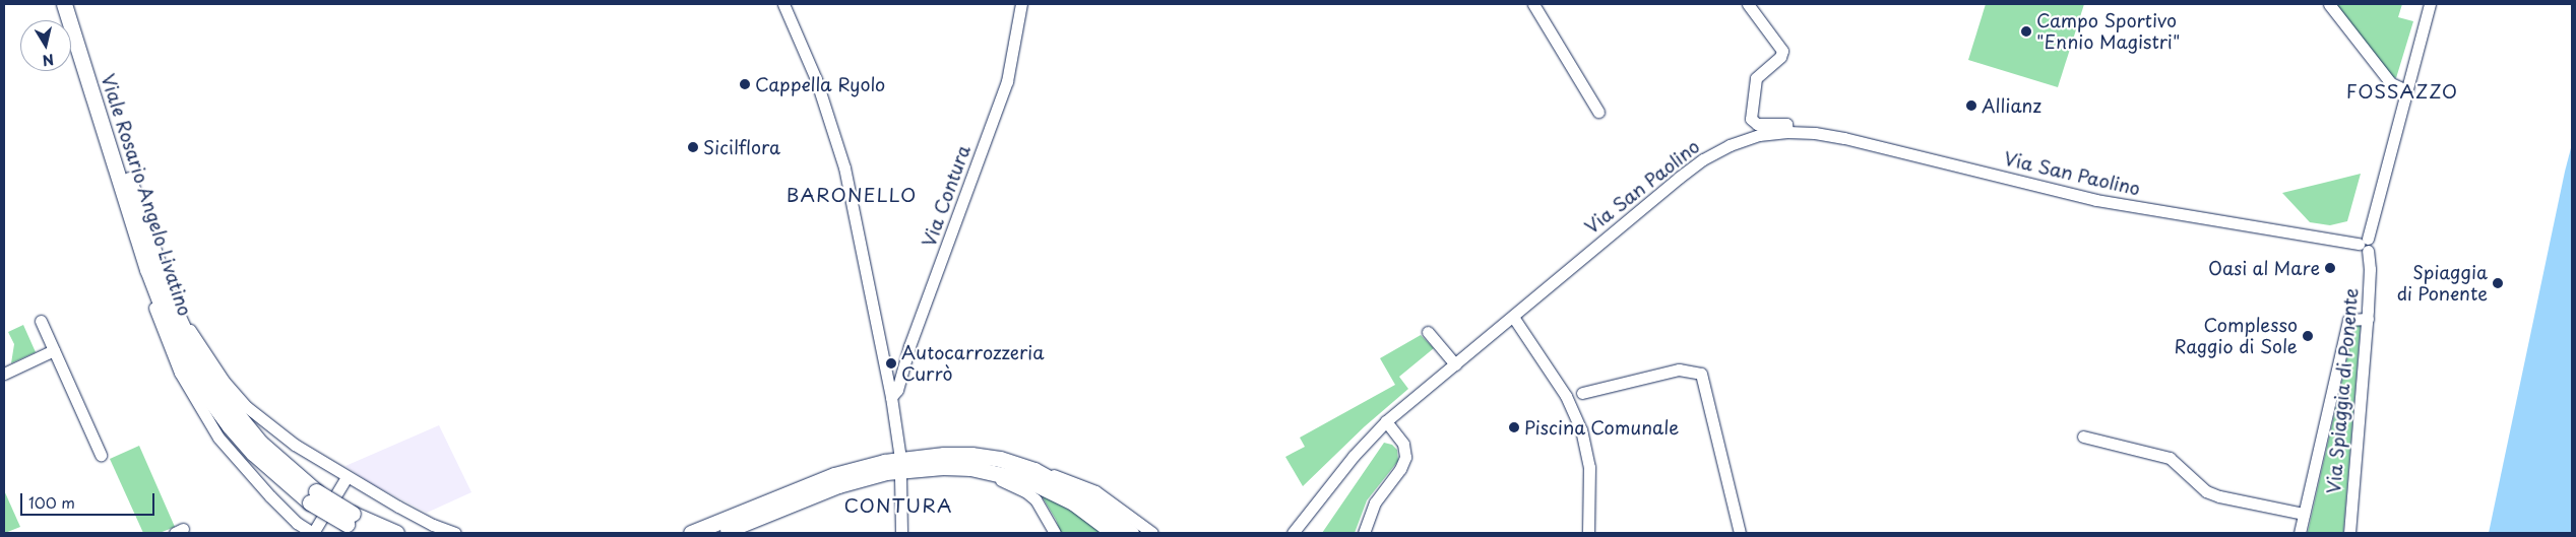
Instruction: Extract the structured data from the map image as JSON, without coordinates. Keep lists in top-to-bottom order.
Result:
{
  "streets": {
    "main road": ["Viale Rosario Angelo Livatino"],
    "street": ["Via San Paolino", "Via Contura", "Via Spiaggia di Ponente"]
  },
  "crossings": [
    ["Via San Paolino", "Via Spiaggia di Ponente"]
  ],
  "districts": ["FOSSAZZO", "BARONELLO", "CONTURA"],
  "places": [
    "Campo Sportivo \"Ennio Magistri\"",
    "Cappella Ryolo",
    "Allianz",
    "Sicilflora",
    "Oasi al Mare",
    "Spiaggia di Ponente",
    "Complesso Raggio di Sole",
    "Autocarrozzeria Currò",
    "Piscina Comunale"
  ],
  "scale_bar": "100 m",
  "north": "bottom"
}
